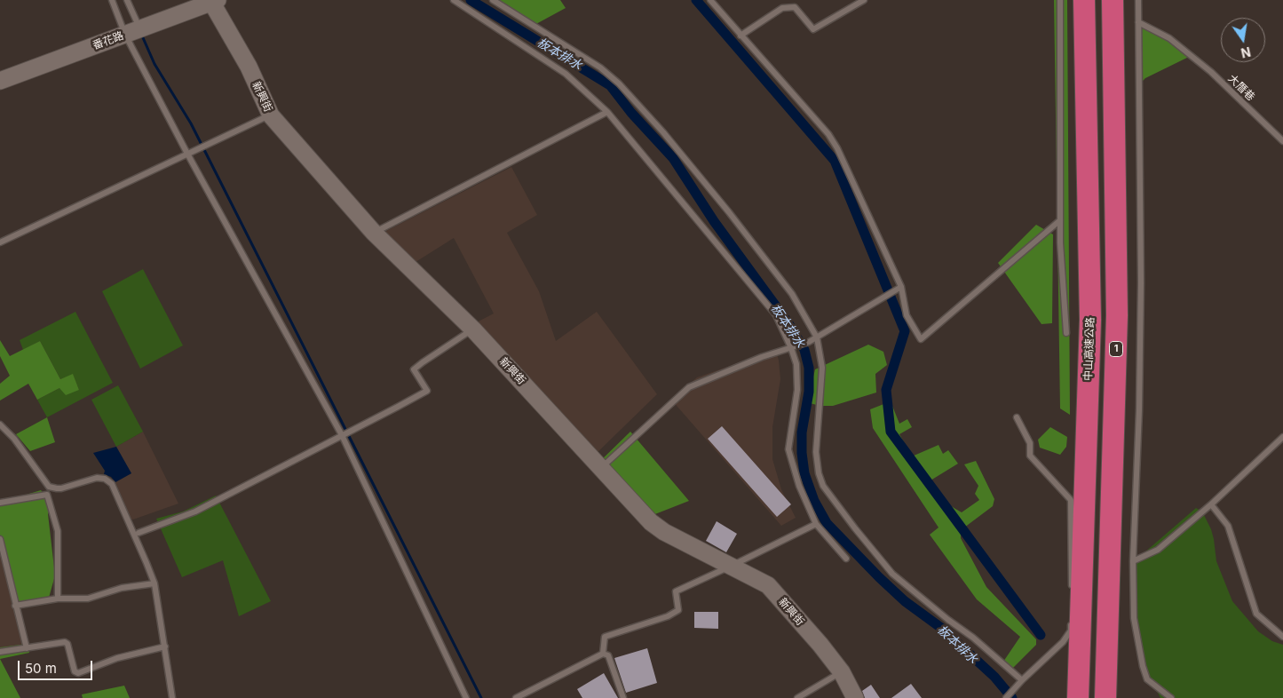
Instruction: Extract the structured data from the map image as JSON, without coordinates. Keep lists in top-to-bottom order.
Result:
{
  "streets": {
    "highway": ["中山高速公路", "1"],
    "street": ["番花路", "新興街"],
    "lane": ["大厝巷"]
  },
  "crossings": [
    ["番花路", "新興街"]
  ],
  "water": ["板本排水"],
  "scale_bar": "50 m",
  "north": "bottom"
}
